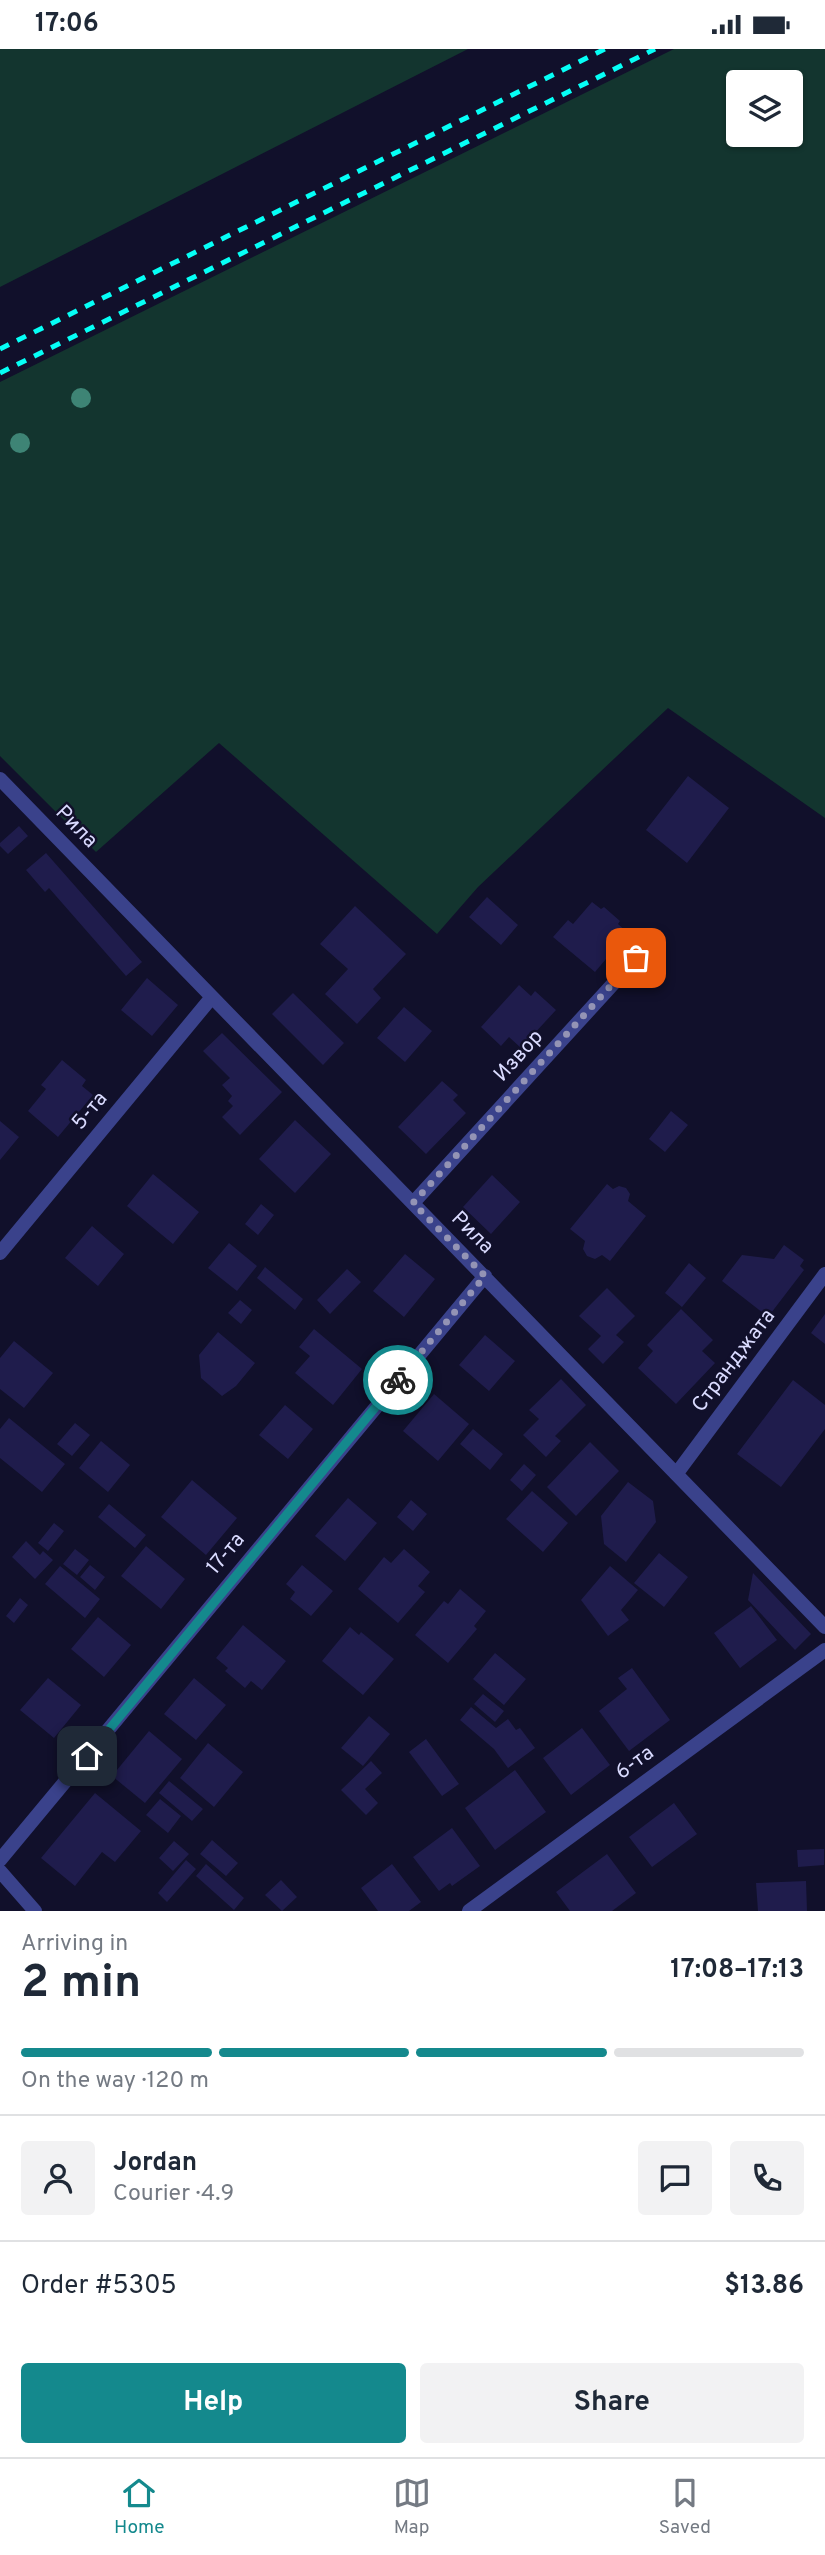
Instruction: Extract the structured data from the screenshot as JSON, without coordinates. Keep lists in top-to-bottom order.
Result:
{
  "streets": {
    "street": [
      "Рила",
      "Извор",
      "5-та",
      "Странджата",
      "17-та",
      "6-та"
    ]
  },
  "crossings": [
    ["Рила", "Извор"],
    ["Рила", "5-та"],
    ["Рила", "Странджата"],
    ["Рила", "17-та"]
  ],
  "page": {
    "status": "17:06",
    "heading": ["2 min", "Arriving in", "17:08–17:13"],
    "panel": [
      "Jordan",
      "Courier · 4.9",
      "Order #5305",
      "$13.86"
    ],
    "bar": "On the way · 120 m",
    "buttons": ["Help", "Share"],
    "tabs": ["Home", "Map", "Saved"]
  }
}
